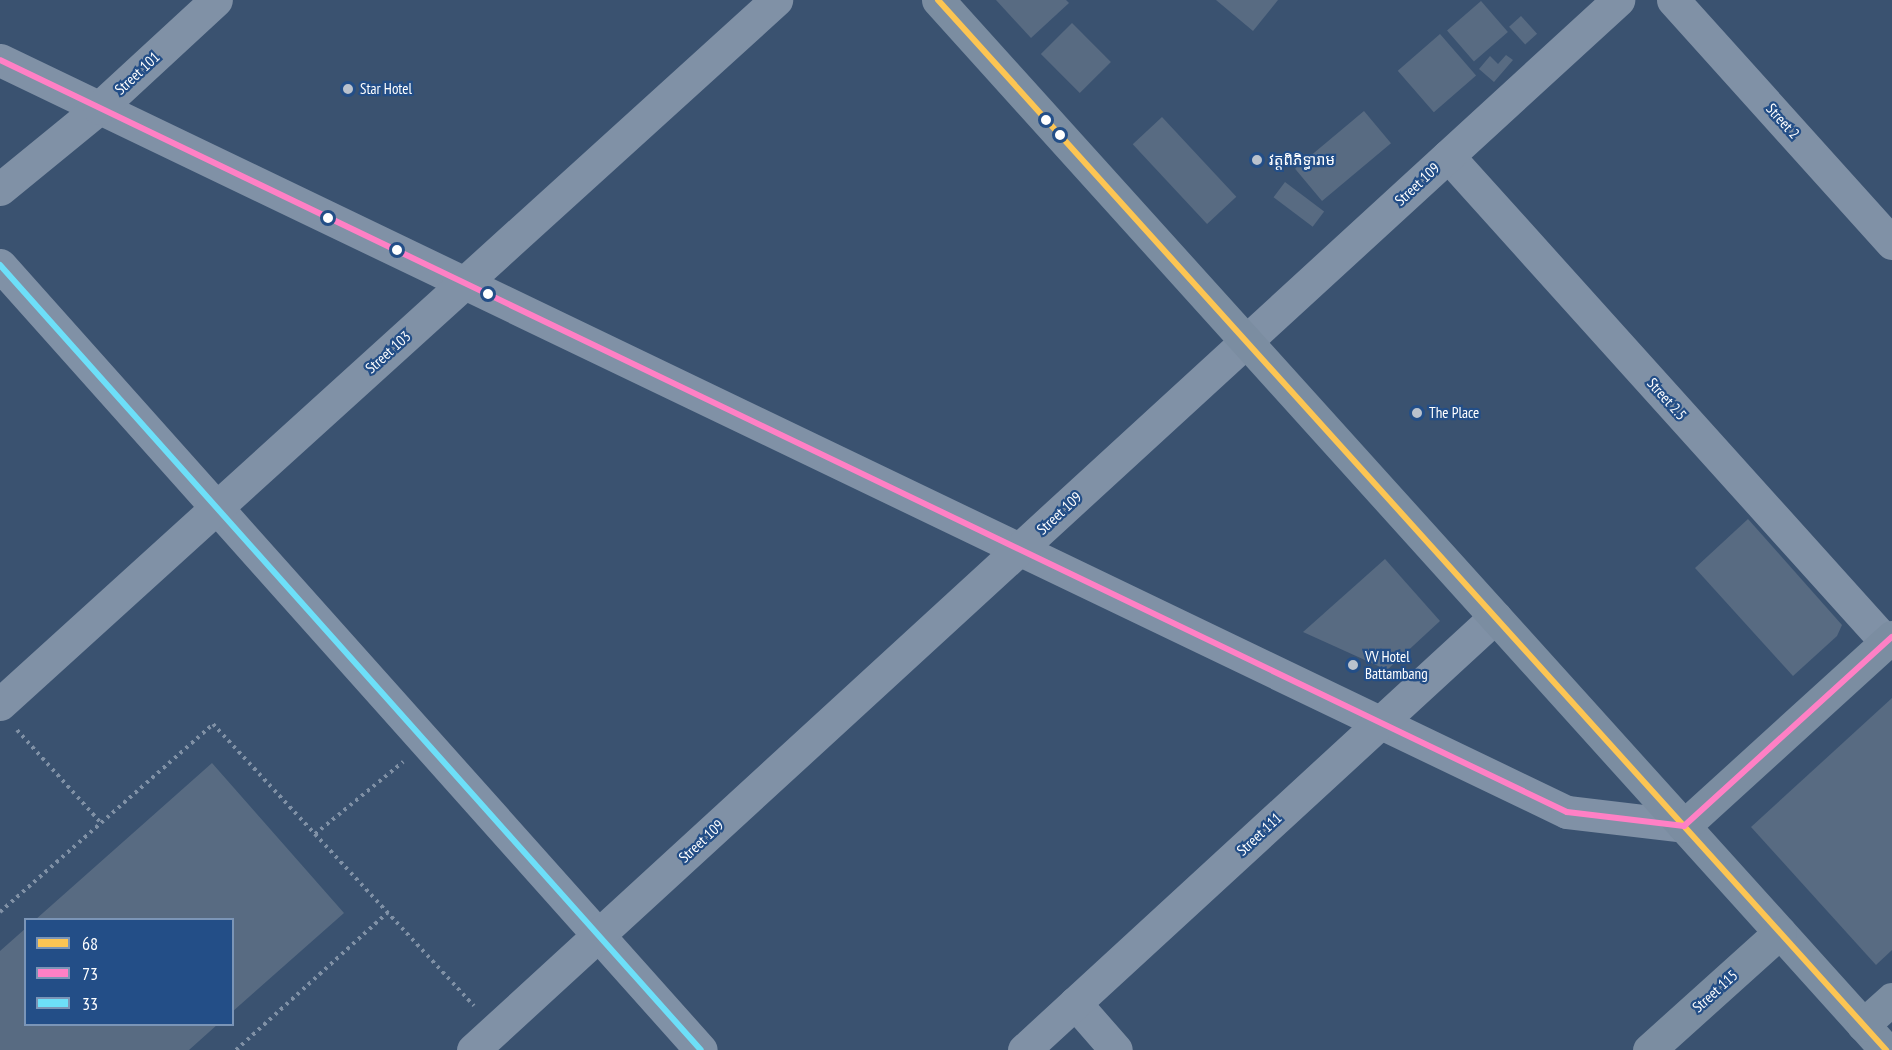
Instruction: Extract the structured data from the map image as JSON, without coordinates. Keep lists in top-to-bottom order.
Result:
{
  "streets": {
    "street": [
      "Street 101",
      "Street 2",
      "Street 109",
      "Street 103",
      "Street 2.5",
      "Street 111",
      "Street 115"
    ]
  },
  "crossings": [
    ["Street 109", "Street 2.5"]
  ],
  "places": [
    "Star Hotel",
    "វត្តពិភិទ្ធារាម",
    "The Place",
    "VV Hotel Battambang"
  ],
  "lines": ["transit line 68", "transit line 73", "transit line 33"],
  "legend": ["68", "73", "33"]
}
